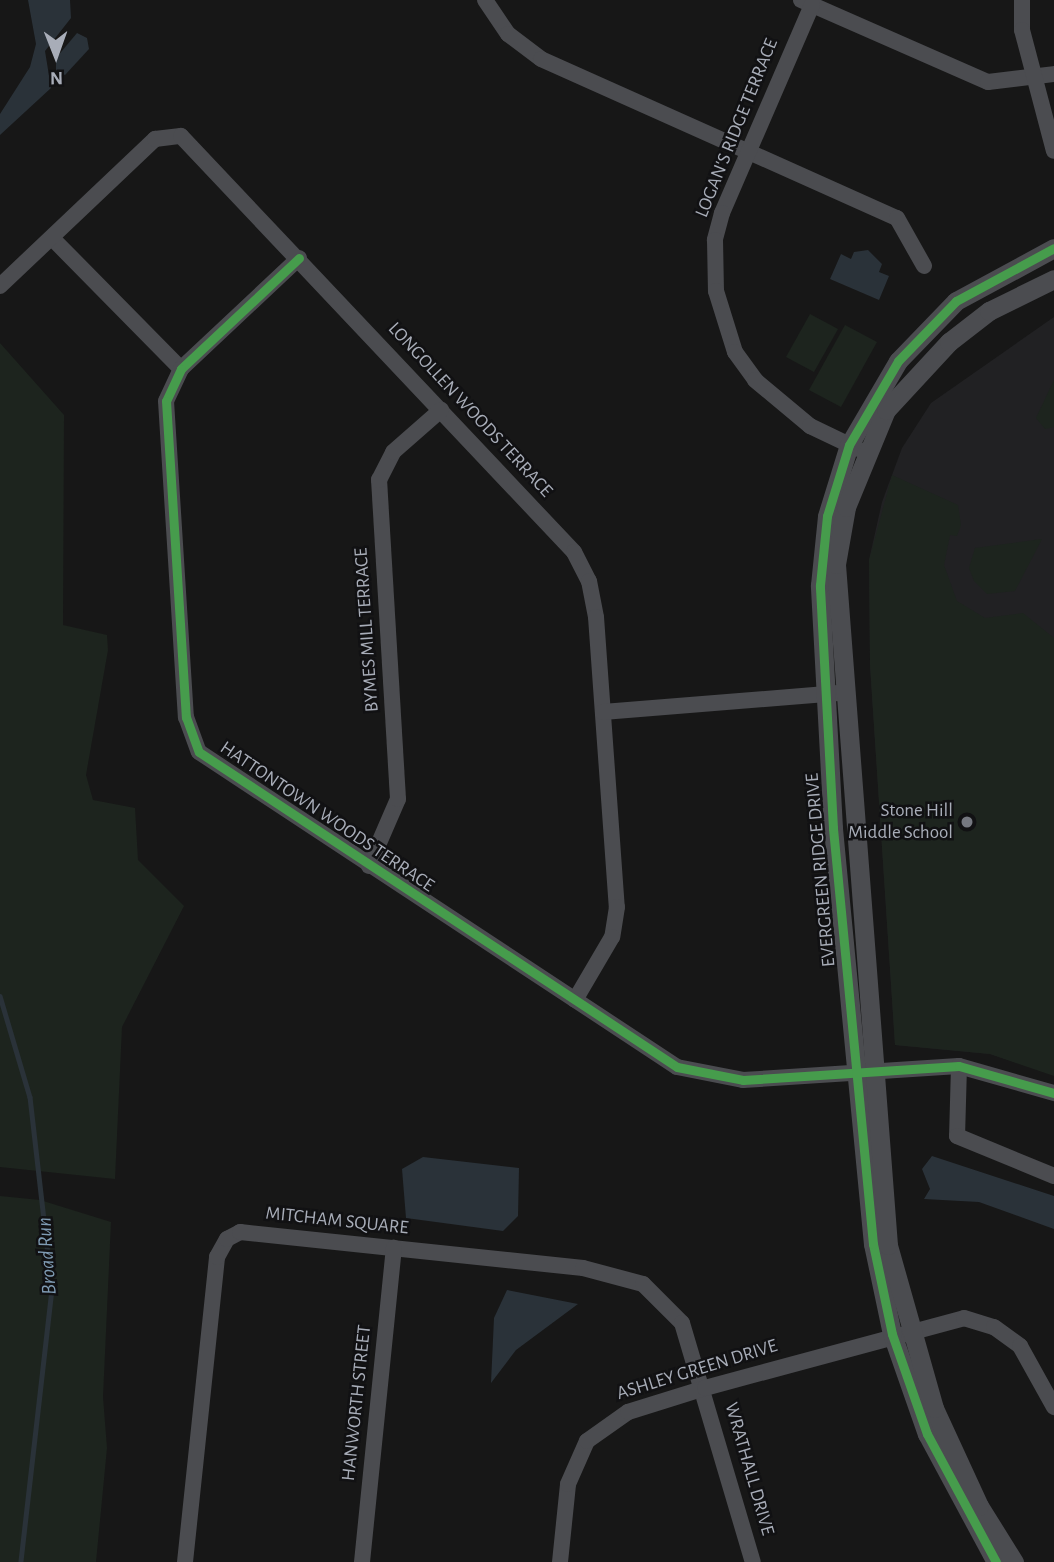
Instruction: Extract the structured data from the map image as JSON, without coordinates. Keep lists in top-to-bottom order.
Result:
{
  "streets": {
    "street": [
      "LOGAN'S RIDGE TERRACE",
      "LONGOLLEN WOODS TERRACE",
      "BYMES MILL TERRACE",
      "HATTONTOWN WOODS TERRACE",
      "EVERGREEN RIDGE DRIVE",
      "MITCHAM SQUARE",
      "ASHLEY GREEN DRIVE",
      "HANWORTH STREET",
      "WRATHALL DRIVE"
    ]
  },
  "crossings": [
    ["LOGAN'S RIDGE TERRACE", "EVERGREEN RIDGE DRIVE"],
    ["LONGOLLEN WOODS TERRACE", "BYMES MILL TERRACE"],
    ["LONGOLLEN WOODS TERRACE", "HATTONTOWN WOODS TERRACE"],
    ["BYMES MILL TERRACE", "HATTONTOWN WOODS TERRACE"],
    ["HATTONTOWN WOODS TERRACE", "EVERGREEN RIDGE DRIVE"],
    ["EVERGREEN RIDGE DRIVE", "ASHLEY GREEN DRIVE"],
    ["MITCHAM SQUARE", "ASHLEY GREEN DRIVE"],
    ["MITCHAM SQUARE", "HANWORTH STREET"],
    ["MITCHAM SQUARE", "WRATHALL DRIVE"],
    ["ASHLEY GREEN DRIVE", "WRATHALL DRIVE"]
  ],
  "water": ["Broad Run"],
  "places": ["Stone Hill Middle School"],
  "north": "bottom"
}
